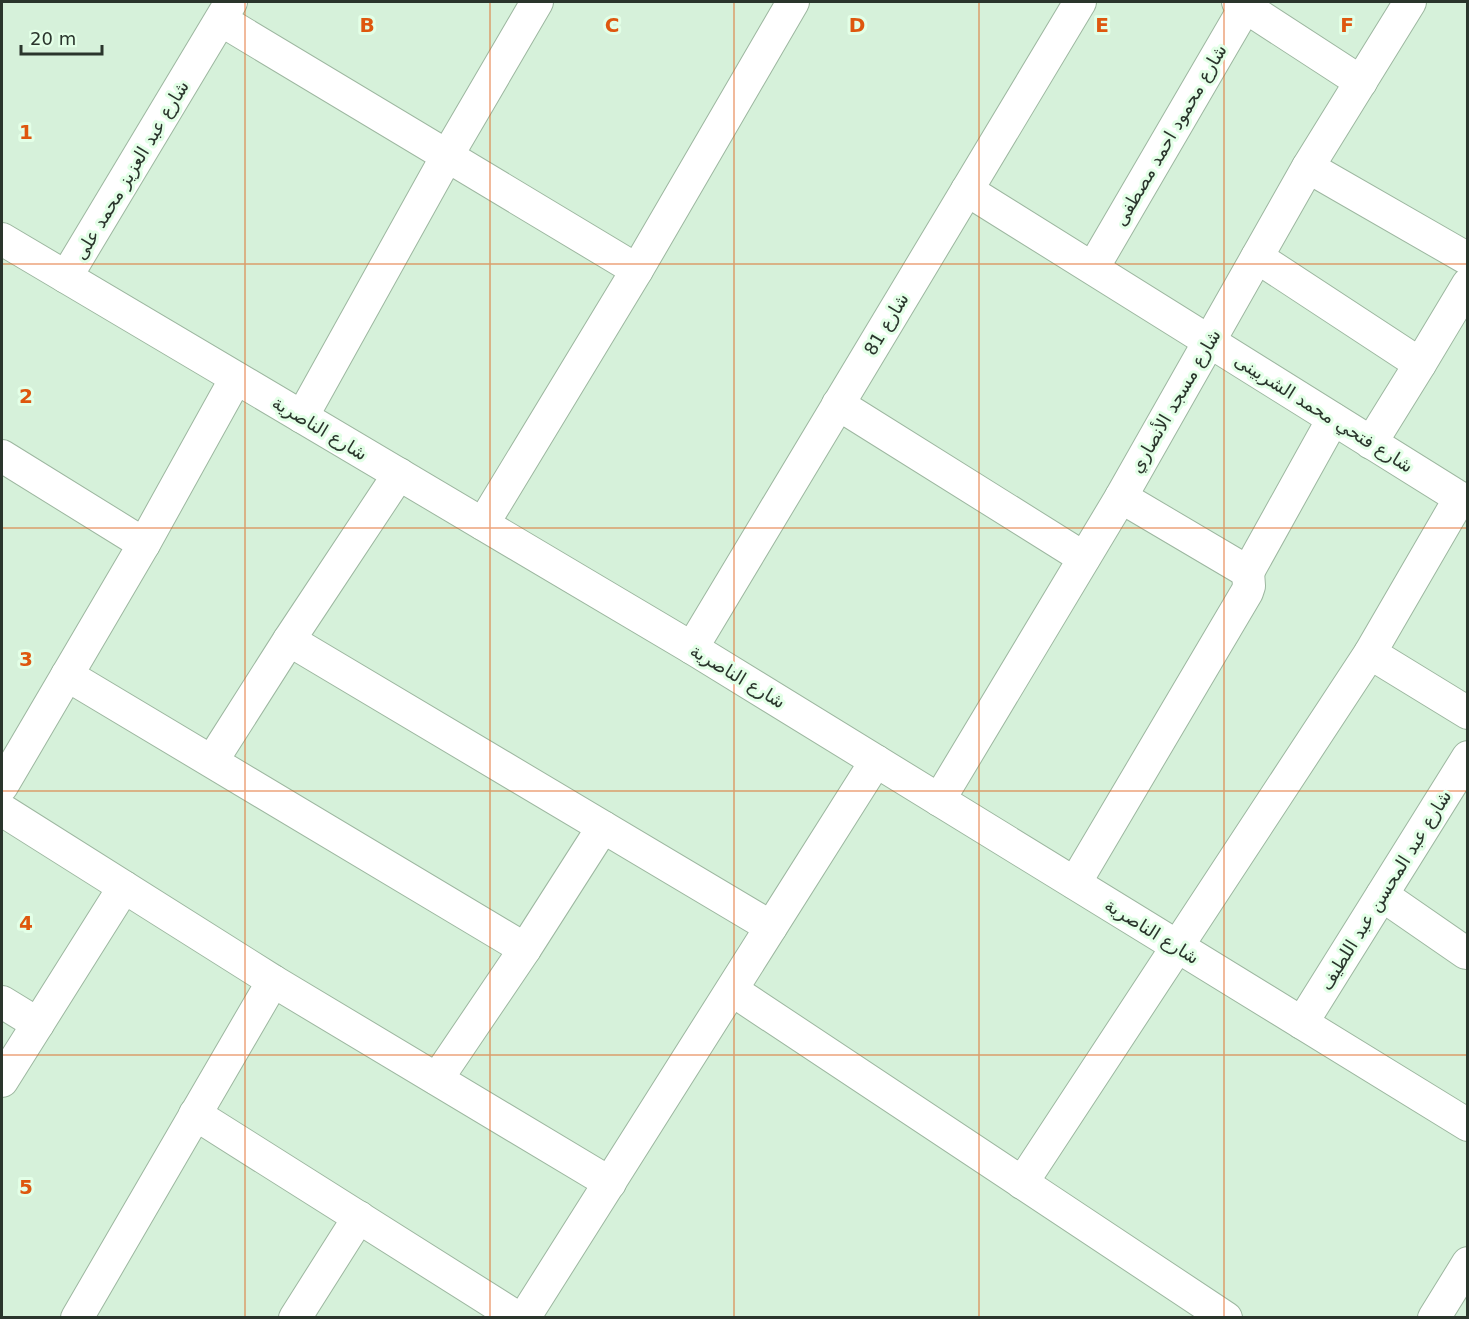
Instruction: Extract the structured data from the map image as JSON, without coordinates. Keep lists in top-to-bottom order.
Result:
{
  "streets": {
    "street": [
      "شارع محمود احمد مصطفى",
      "شارع عبد العزيز محمد على",
      "شارع 81",
      "شارع مسجد الأنصاري",
      "شارع فتحي محمد الشربينى",
      "شارع الناصرية",
      "شارع عبد المحسن عبد اللطيف"
    ]
  },
  "crossings": [
    ["شارع محمود احمد مصطفى", "شارع فتحي محمد الشربينى"],
    ["شارع عبد العزيز محمد على", "شارع الناصرية"],
    ["شارع 81", "شارع فتحي محمد الشربينى"],
    ["شارع 81", "شارع الناصرية"],
    ["شارع مسجد الأنصاري", "شارع فتحي محمد الشربينى"],
    ["شارع مسجد الأنصاري", "شارع الناصرية"],
    ["شارع الناصرية", "شارع عبد المحسن عبد اللطيف"]
  ],
  "scale_bar": "20 m",
  "grid": {
    "columns": [
      "B",
      "C",
      "D",
      "E",
      "F"
    ],
    "rows": [
      "1",
      "2",
      "3",
      "4",
      "5"
    ]
  }
}
